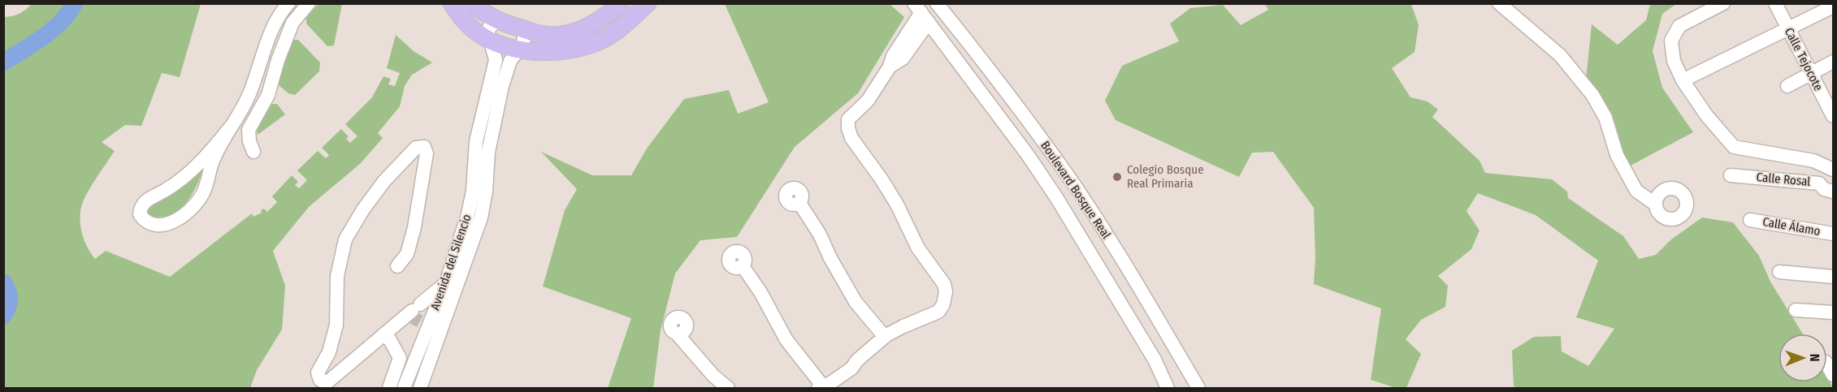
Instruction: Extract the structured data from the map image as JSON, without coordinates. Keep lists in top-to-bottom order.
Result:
{
  "streets": {
    "street": [
      "Calle Tejocote",
      "Calle Rosal",
      "Boulevard Bosque Real",
      "Calle Álamo",
      "Avenida del Silencio"
    ]
  },
  "places": ["Colegio Bosque Real Primaria"],
  "north": "right"
}
